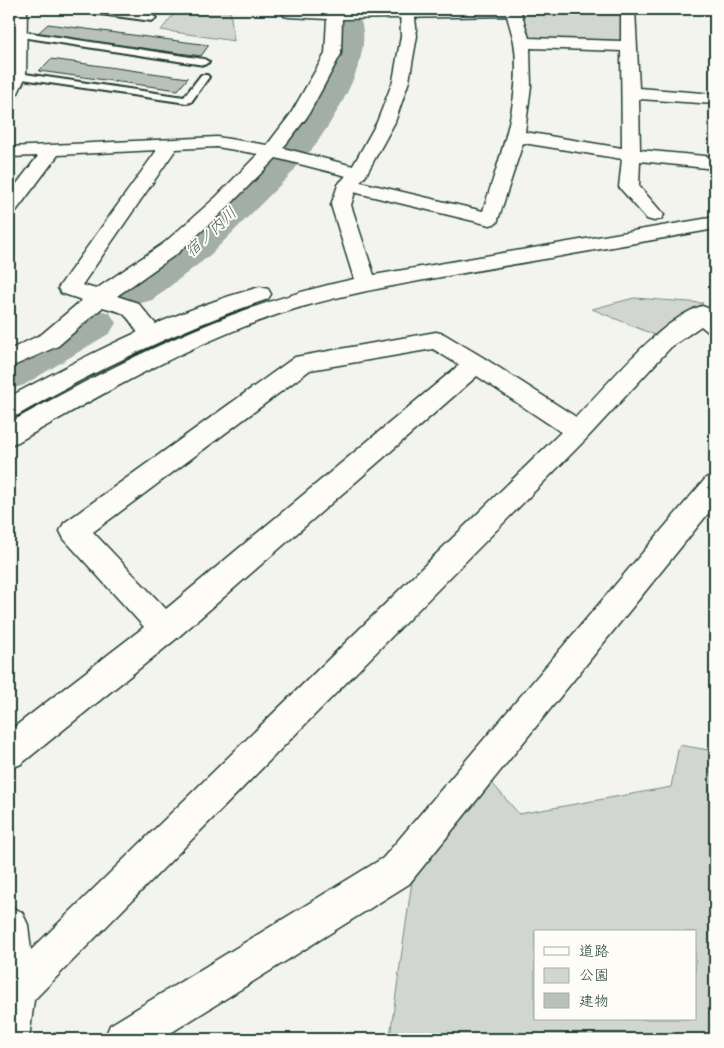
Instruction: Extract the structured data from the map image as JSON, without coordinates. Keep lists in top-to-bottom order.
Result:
{
  "water": ["宿ノ内川"],
  "legend": ["道路", "公園", "建物"]
}
